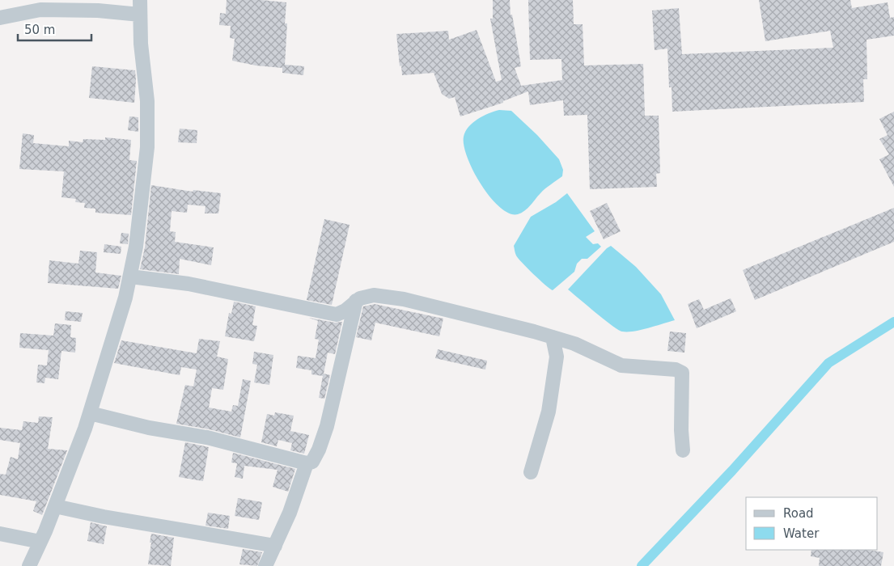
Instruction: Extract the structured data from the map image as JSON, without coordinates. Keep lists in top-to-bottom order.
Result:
{
  "legend": ["Road", "Water"],
  "scale_bar": "50 m"
}
